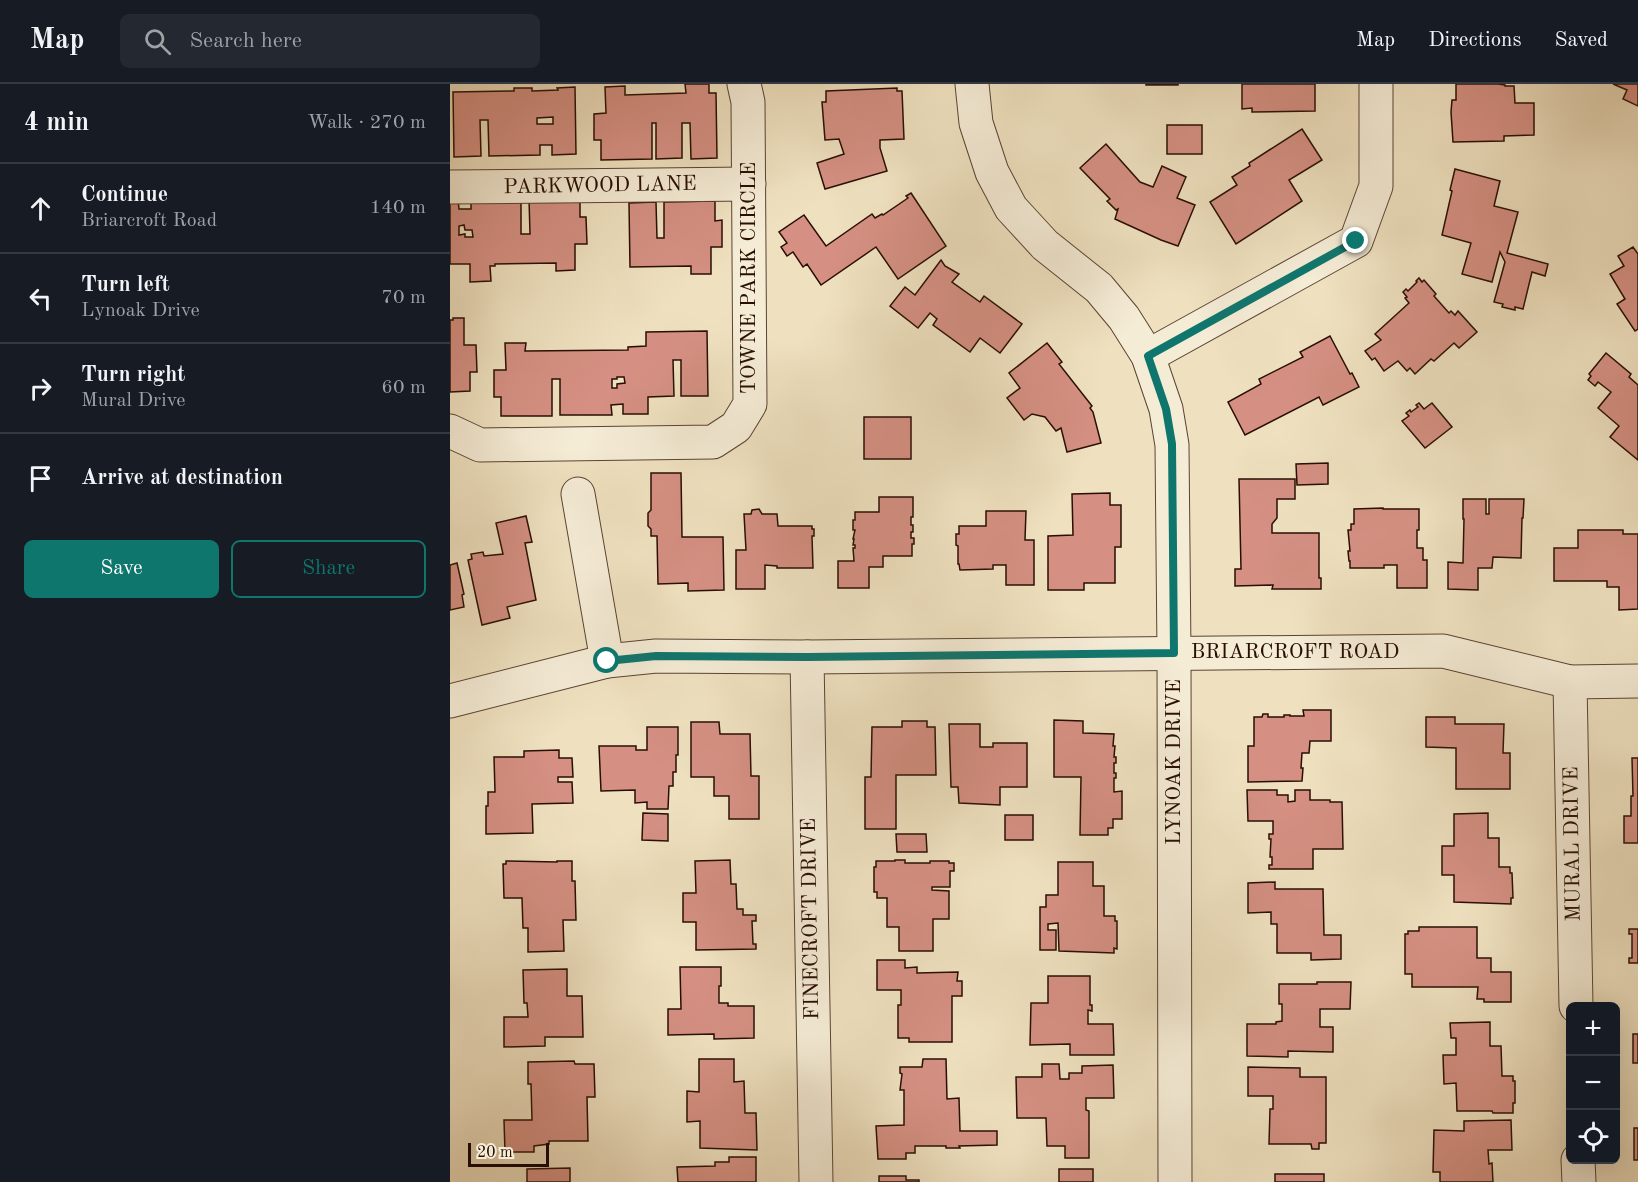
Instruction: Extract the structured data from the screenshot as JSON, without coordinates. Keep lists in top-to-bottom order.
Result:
{
  "streets": {
    "street": [
      "PARKWOOD LANE",
      "TOWNE PARK CIRCLE",
      "BRIARCROFT ROAD",
      "LYNOAK DRIVE",
      "MURAL DRIVE",
      "FINECROFT DRIVE"
    ]
  },
  "crossings": [
    ["PARKWOOD LANE", "TOWNE PARK CIRCLE"],
    ["BRIARCROFT ROAD", "LYNOAK DRIVE"],
    ["BRIARCROFT ROAD", "MURAL DRIVE"],
    ["BRIARCROFT ROAD", "FINECROFT DRIVE"]
  ],
  "scale_bar": "20 m",
  "page": {
    "header": "Map",
    "search": "Search here",
    "nav": ["Map", "Directions", "Saved"],
    "heading": ["4 min", "Walk · 270 m"],
    "list": [
      ["Continue", "Briarcroft Road", "140 m"],
      ["Turn left", "Lynoak Drive", "70 m"],
      ["Turn right", "Mural Drive", "60 m"],
      "Arrive at destination"
    ],
    "buttons": ["Save", "Share"],
    "map_buttons": ["+", "−"],
    "scale": "20 m"
  }
}
